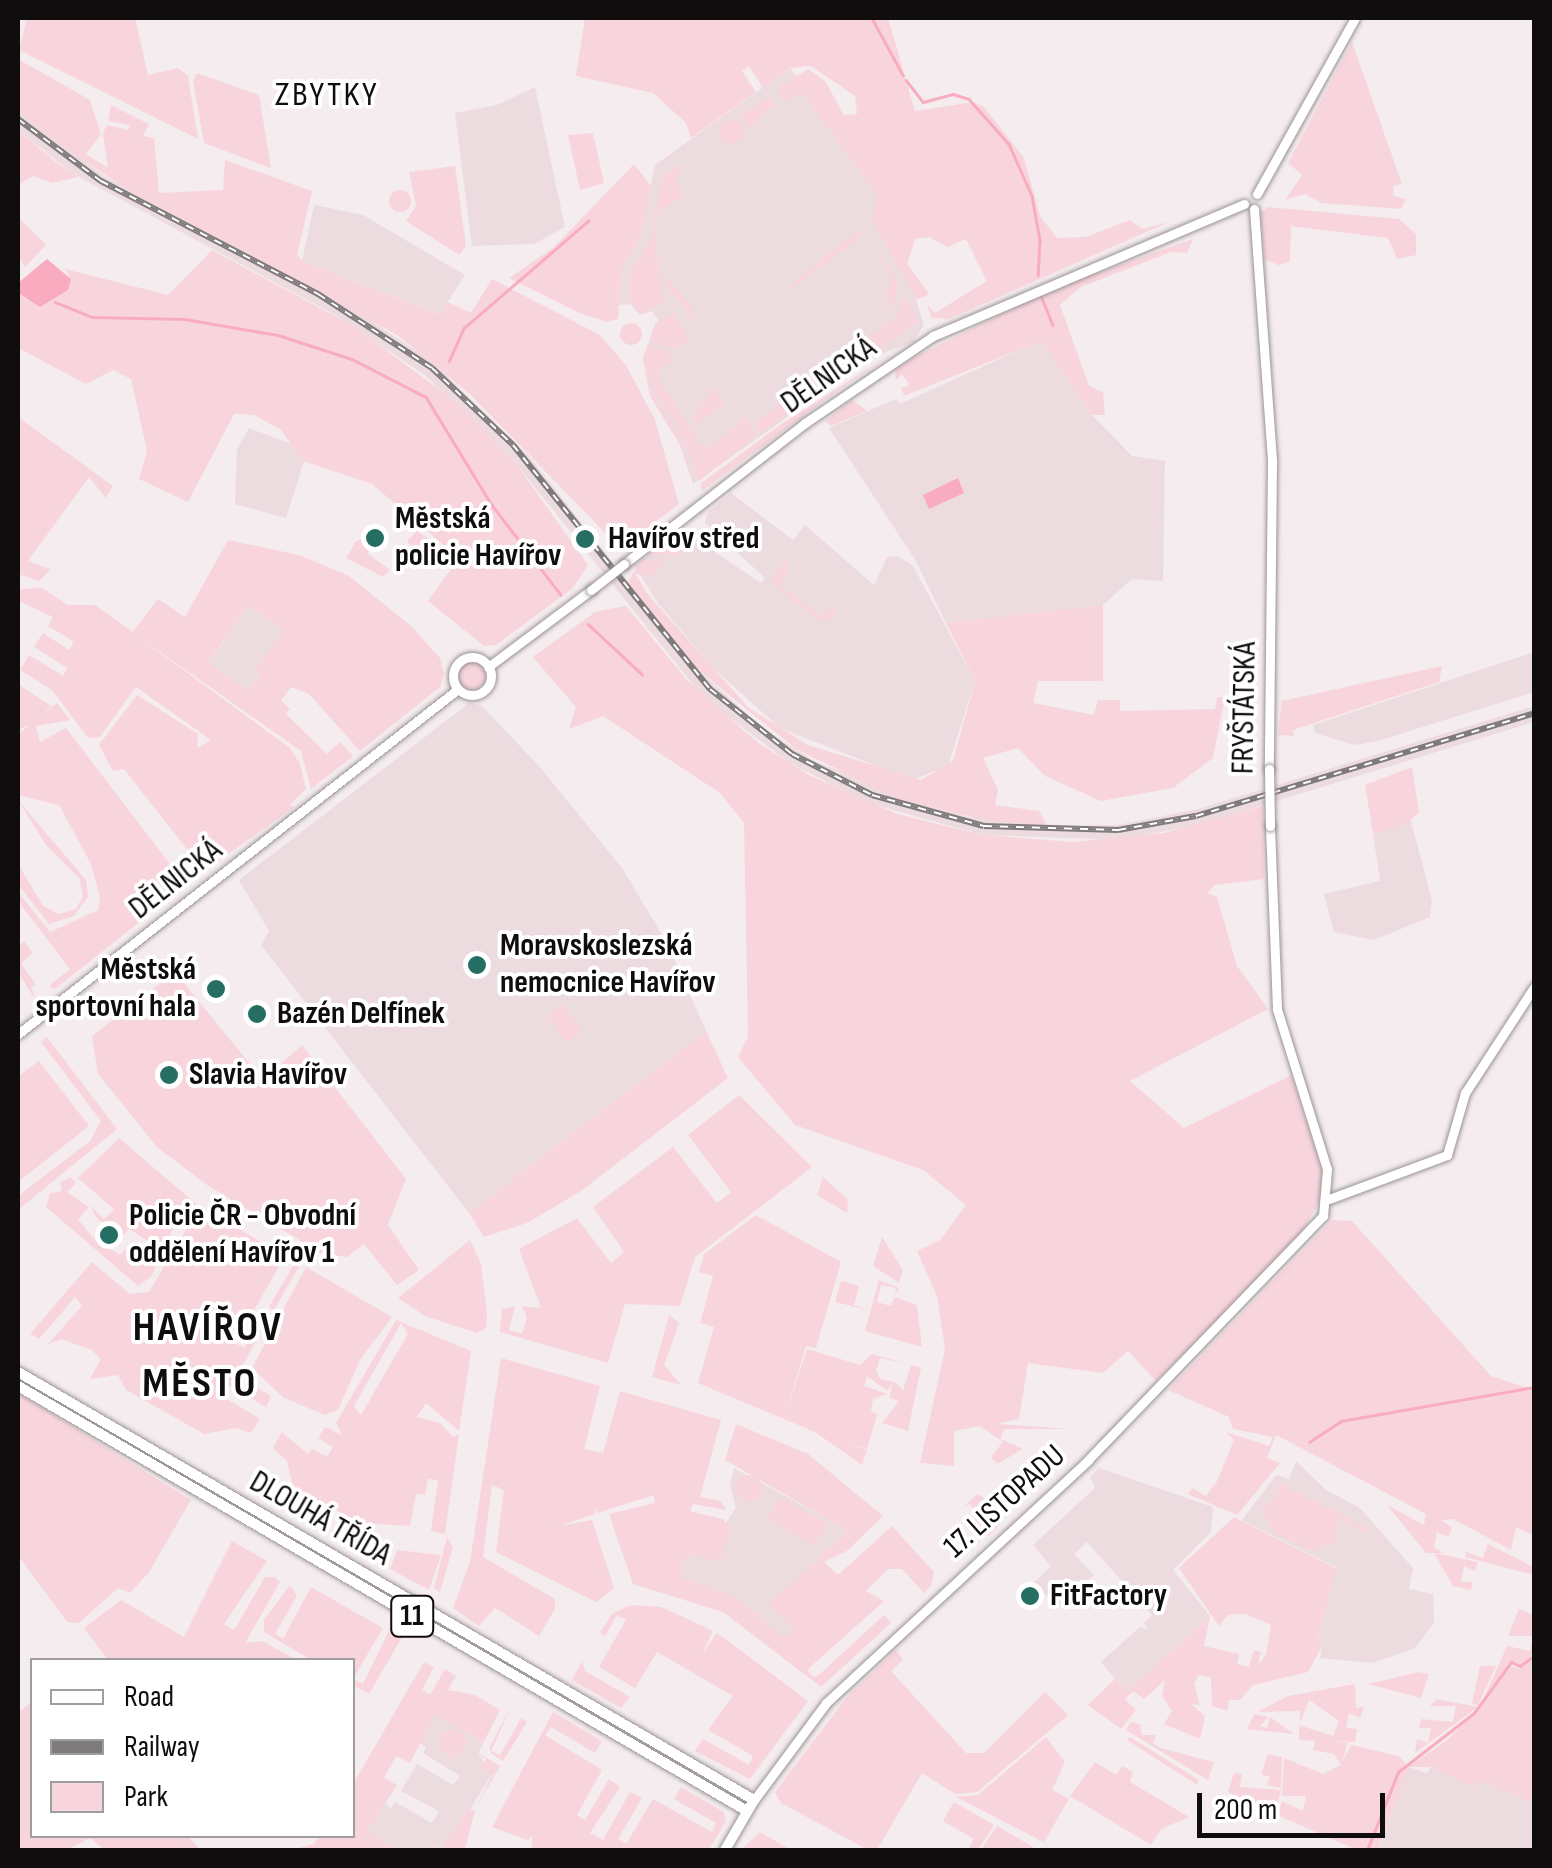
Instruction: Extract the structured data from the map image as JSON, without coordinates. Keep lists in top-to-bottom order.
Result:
{
  "streets": {
    "main road": ["17. LISTOPADU", "DLOUHÁ TŘÍDA", "11"],
    "street": ["DĚLNICKÁ", "FRYŠTÁTSKÁ"]
  },
  "crossings": [
    ["DĚLNICKÁ", "FRYŠTÁTSKÁ"],
    ["FRYŠTÁTSKÁ", "17. LISTOPADU"],
    ["17. LISTOPADU", "DLOUHÁ TŘÍDA"]
  ],
  "districts": ["ZBYTKY", "HAVÍŘOV", "MĚSTO"],
  "places": [
    "Městská policie Havířov",
    "Havířov střed",
    "Moravskoslezská nemocnice Havířov",
    "Městská sportovní hala",
    "Bazén Delfínek",
    "Slavia Havířov",
    "Policie ČR - Obvodní oddělení Havířov 1",
    "FitFactory"
  ],
  "legend": ["Road", "Railway", "Park"],
  "scale_bar": "200 m"
}
